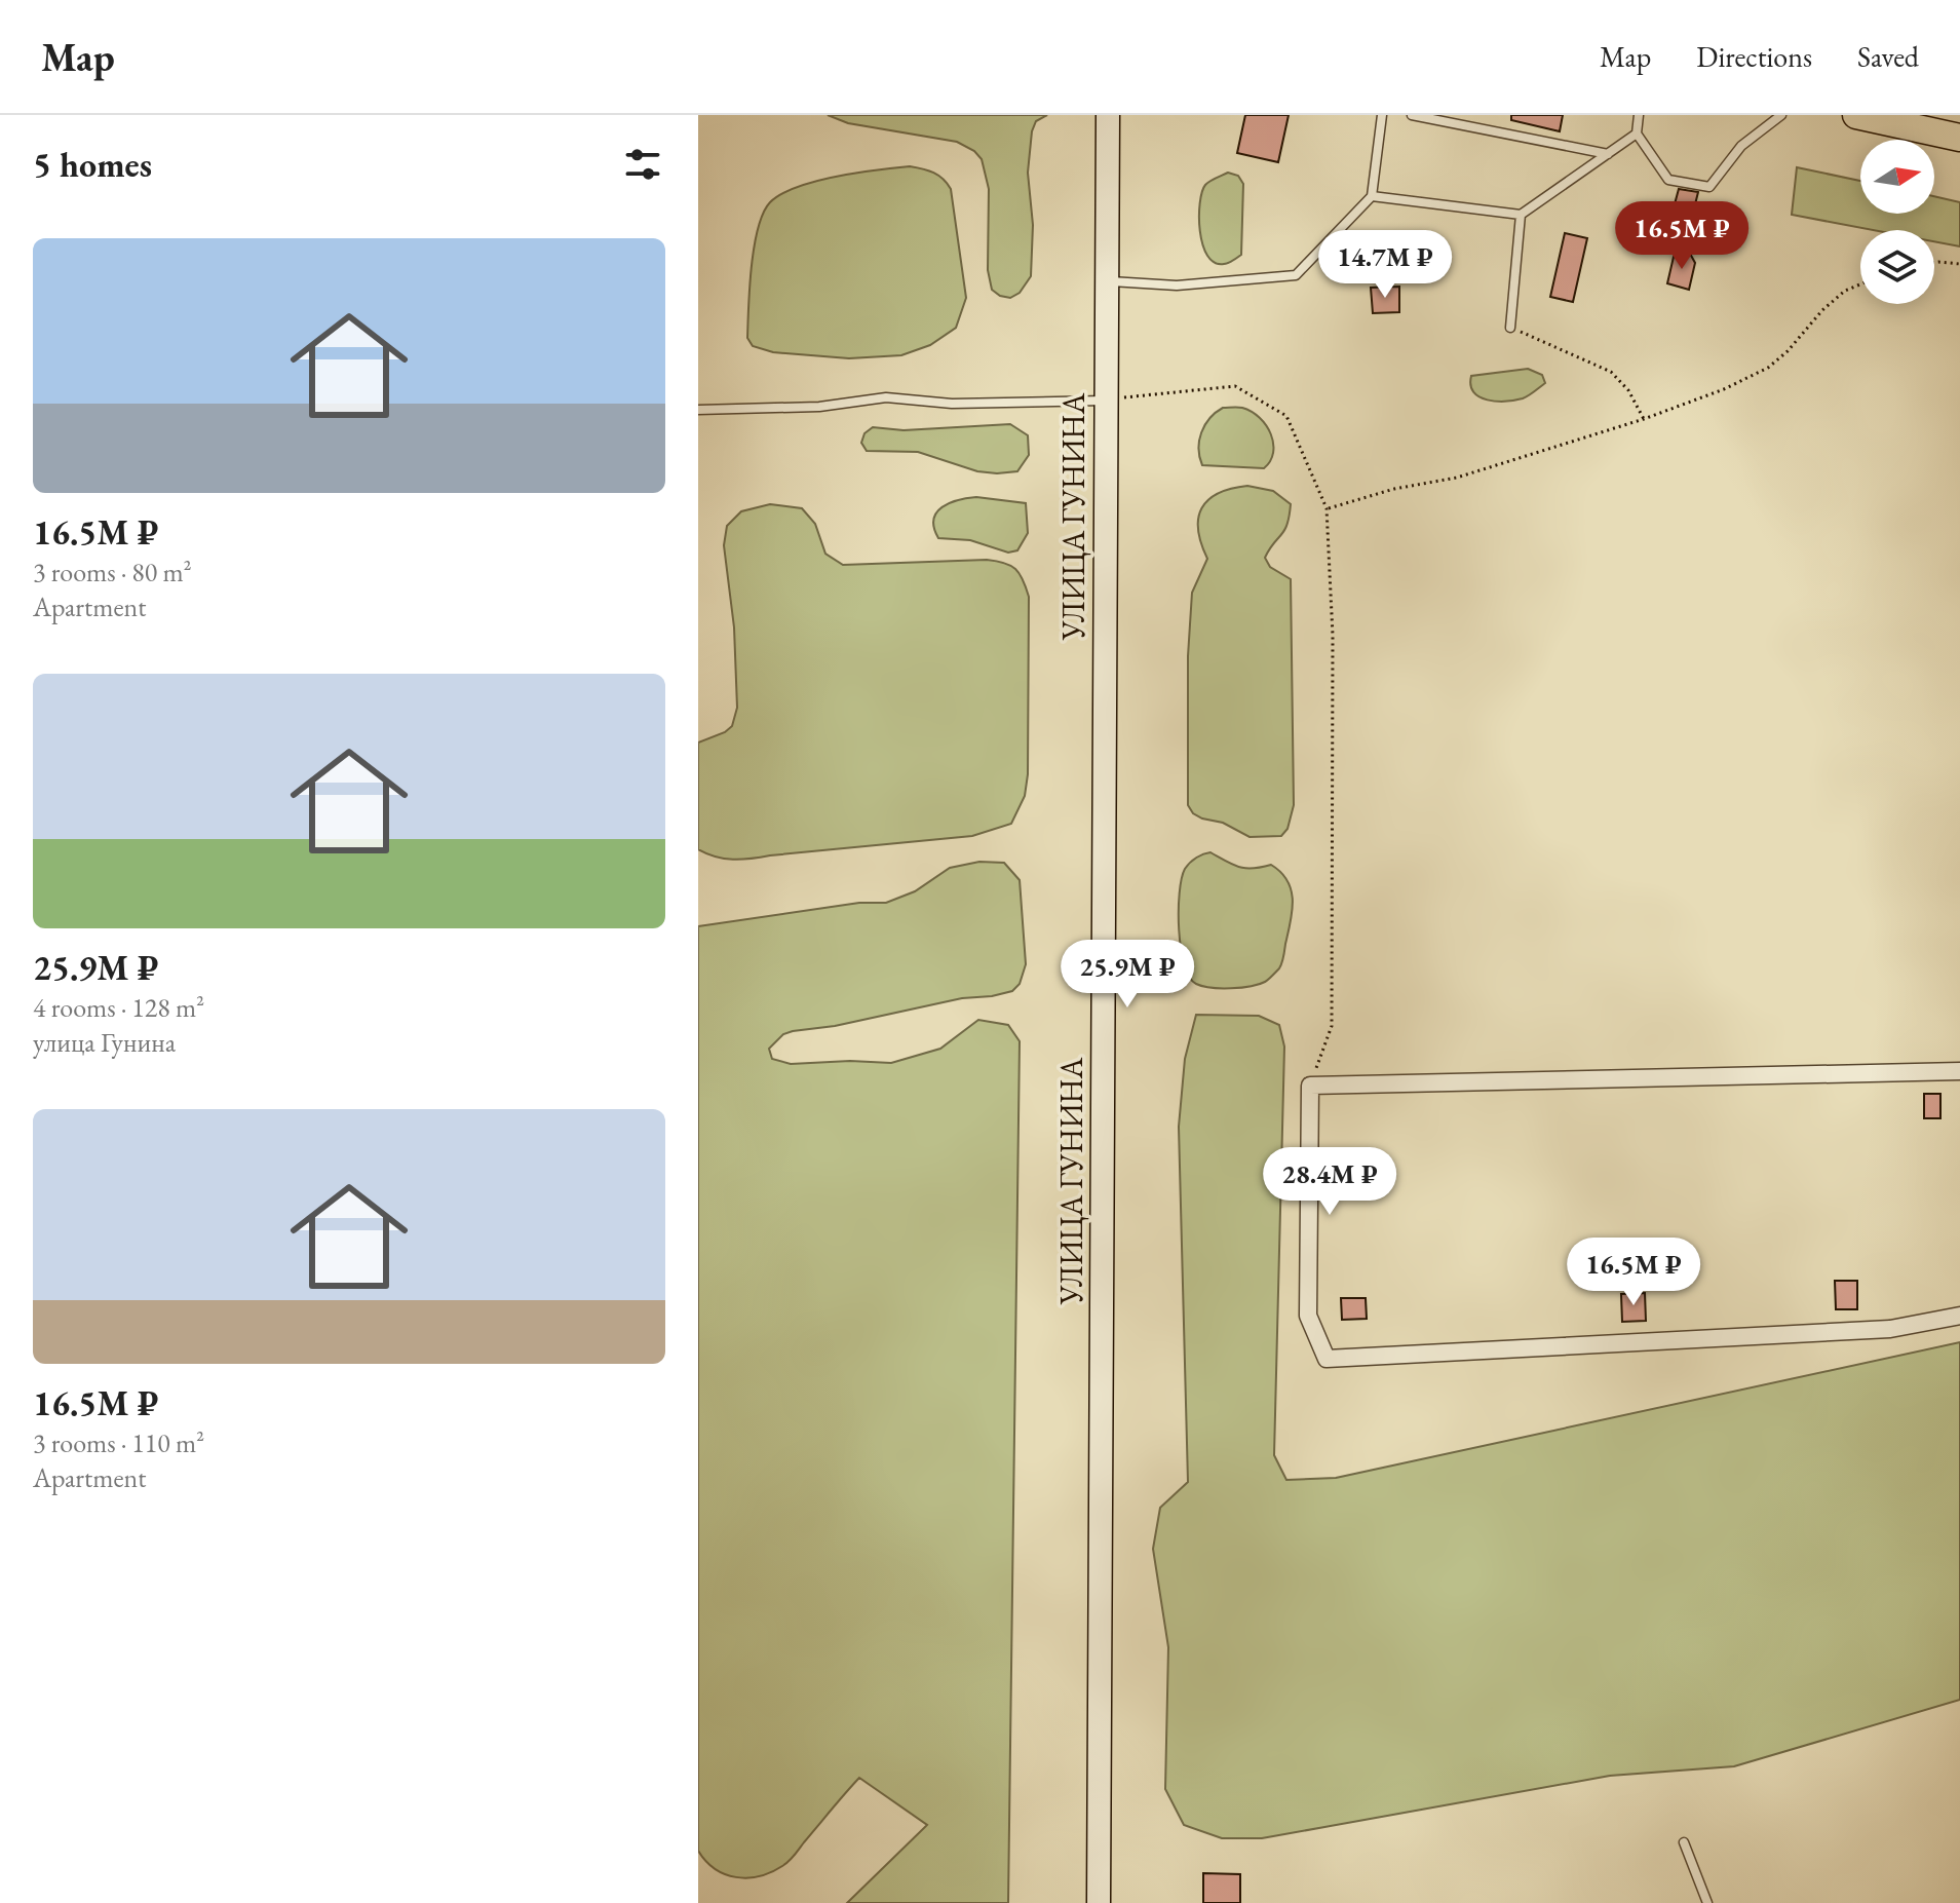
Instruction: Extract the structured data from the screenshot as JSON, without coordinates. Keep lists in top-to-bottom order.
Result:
{
  "streets": {
    "main road": ["УЛИЦА ГУНИНА"]
  },
  "north": "right",
  "page": {
    "header": "Map",
    "nav": ["Map", "Directions", "Saved"],
    "heading": "5 homes",
    "price": [
      "16.5M ₽",
      "14.7M ₽",
      "25.9M ₽",
      "28.4M ₽",
      "16.5M ₽"
    ],
    "list": [
      {
        "name": "16.5M ₽",
        "note": "3 rooms · 80 m² · Apartment"
      },
      {
        "name": "25.9M ₽",
        "note": "4 rooms · 128 m² · улица Гунина"
      },
      {
        "name": "16.5M ₽",
        "note": "3 rooms · 110 m² · Apartment"
      }
    ]
  }
}
